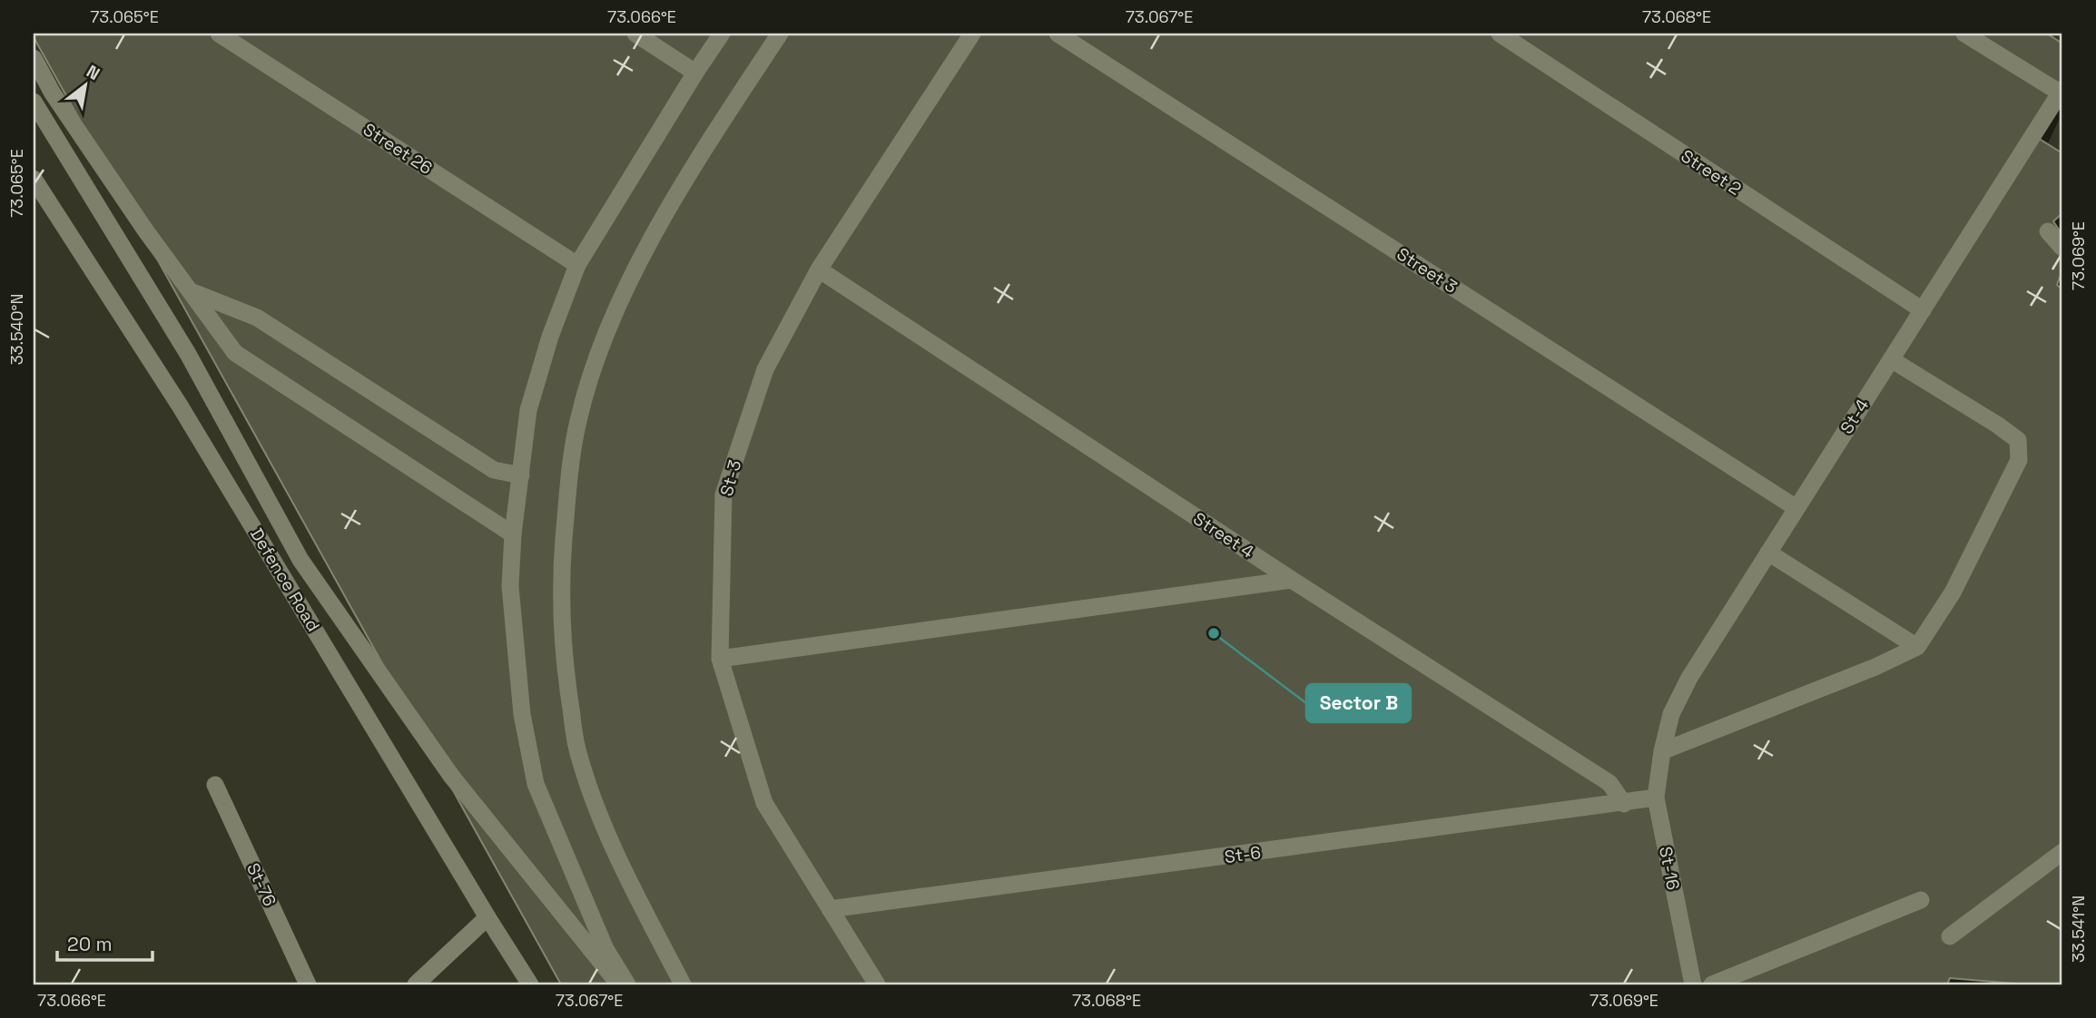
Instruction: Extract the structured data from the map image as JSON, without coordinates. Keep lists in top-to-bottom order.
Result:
{
  "streets": {
    "street": [
      "Street 26",
      "Street 2",
      "Street 3",
      "St-4",
      "St-3",
      "Street 4",
      "Defence Road",
      "St-6",
      "St-16",
      "St-76"
    ]
  },
  "crossings": [
    ["Street 2", "St-4"],
    ["Street 3", "St-4"],
    ["St-4", "St-16"],
    ["St-3", "Street 4"],
    ["St-3", "St-6"],
    ["Street 4", "St-6"],
    ["St-6", "St-16"]
  ],
  "places": ["Sector B"],
  "scale_bar": "20 m",
  "north": "top right",
  "coordinates": [
    "73.065°E",
    "73.066°E",
    "73.067°E",
    "73.068°E",
    "73.069°E",
    "33.540°N",
    "33.541°N"
  ]
}
